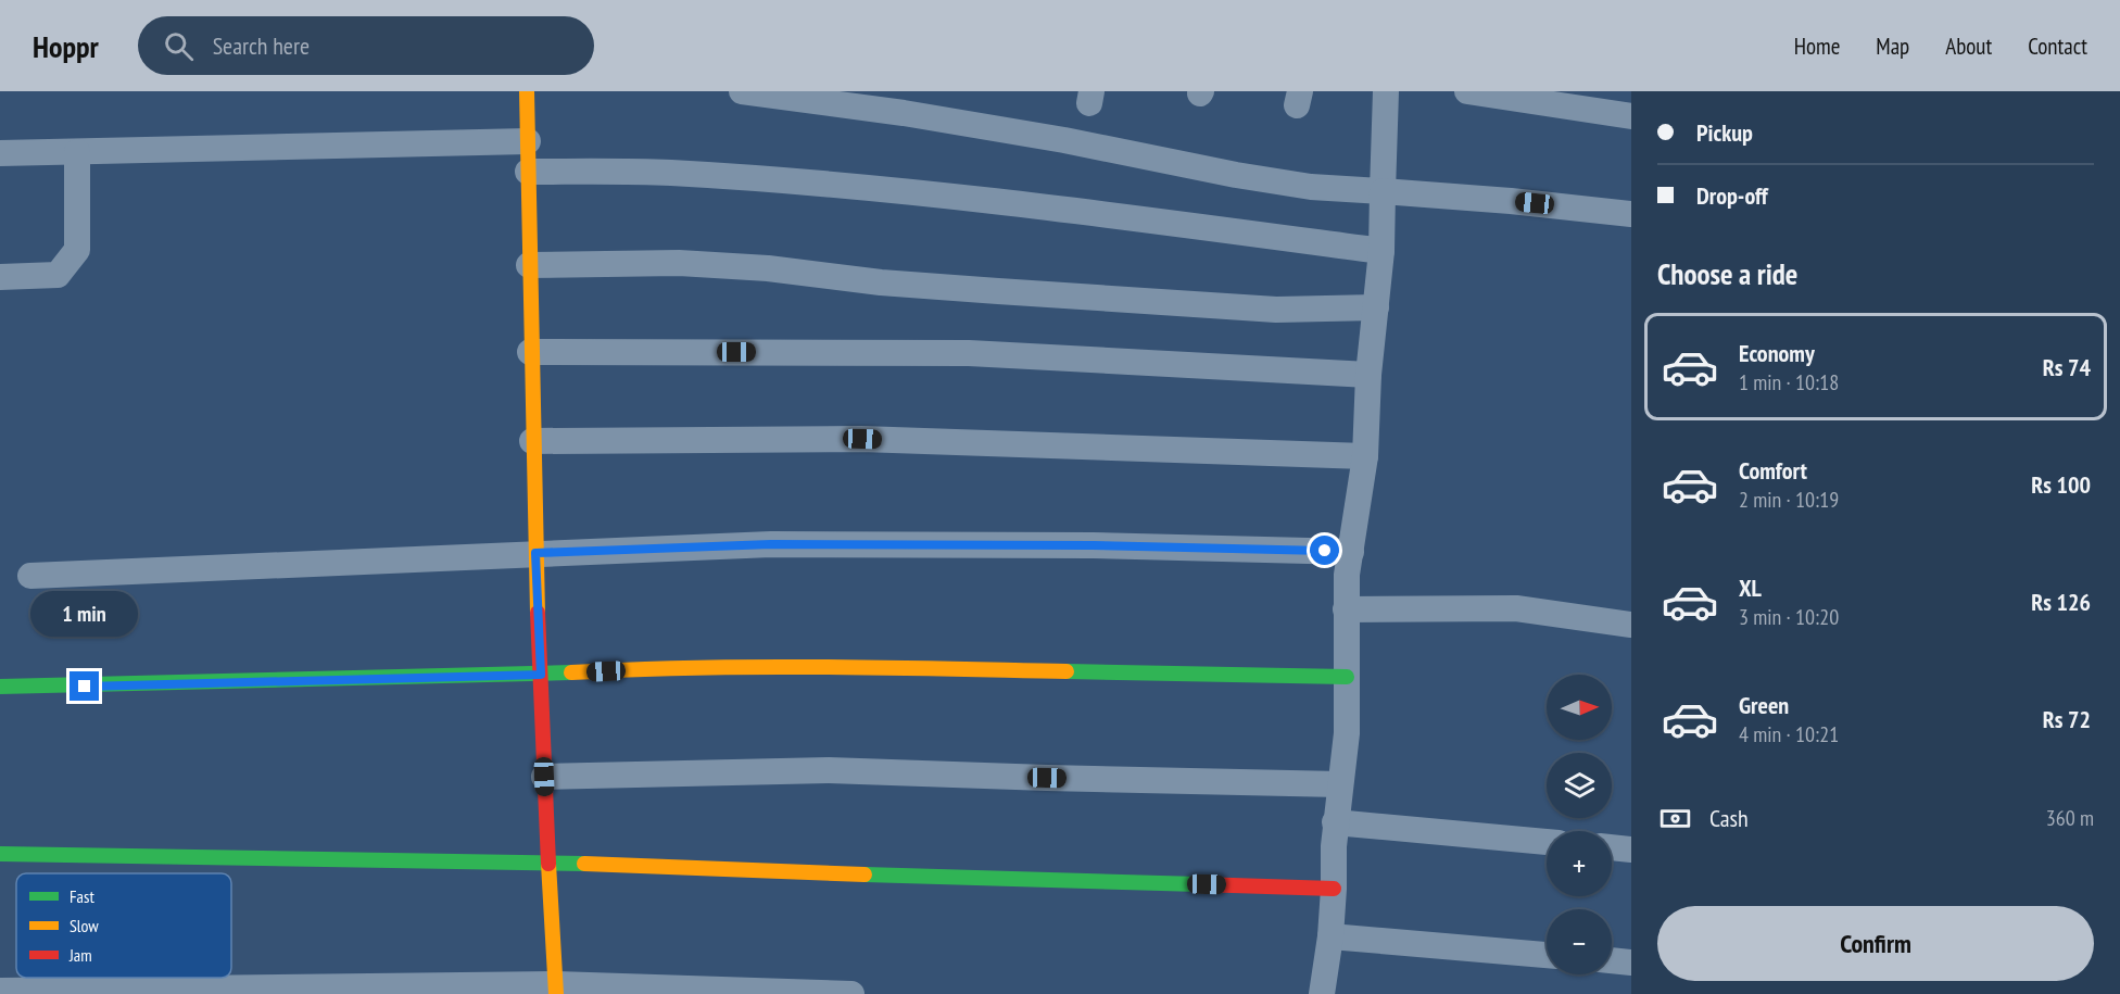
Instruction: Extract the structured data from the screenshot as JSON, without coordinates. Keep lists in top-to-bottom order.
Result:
{
  "legend": ["Fast", "Slow", "Jam"],
  "north": "right",
  "page": {
    "header": "Hoppr",
    "search": "Search here",
    "nav": [
      "Home",
      "Map",
      "About",
      "Contact"
    ],
    "banner": ["Pickup", "Drop-off"],
    "heading": "Choose a ride",
    "list": [
      {
        "name": "Economy",
        "note": "1 min · 10:18",
        "value": "Rs 74"
      },
      {
        "name": "Comfort",
        "note": "2 min · 10:19",
        "value": "Rs 100"
      },
      {
        "name": "XL",
        "note": "3 min · 10:20",
        "value": "Rs 126"
      },
      {
        "name": "Green",
        "note": "4 min · 10:21",
        "value": "Rs 72"
      }
    ],
    "bubble": "1 min",
    "map_buttons": ["+", "−"],
    "pay": ["Cash", "360 m"],
    "buttons": "Confirm"
  }
}
